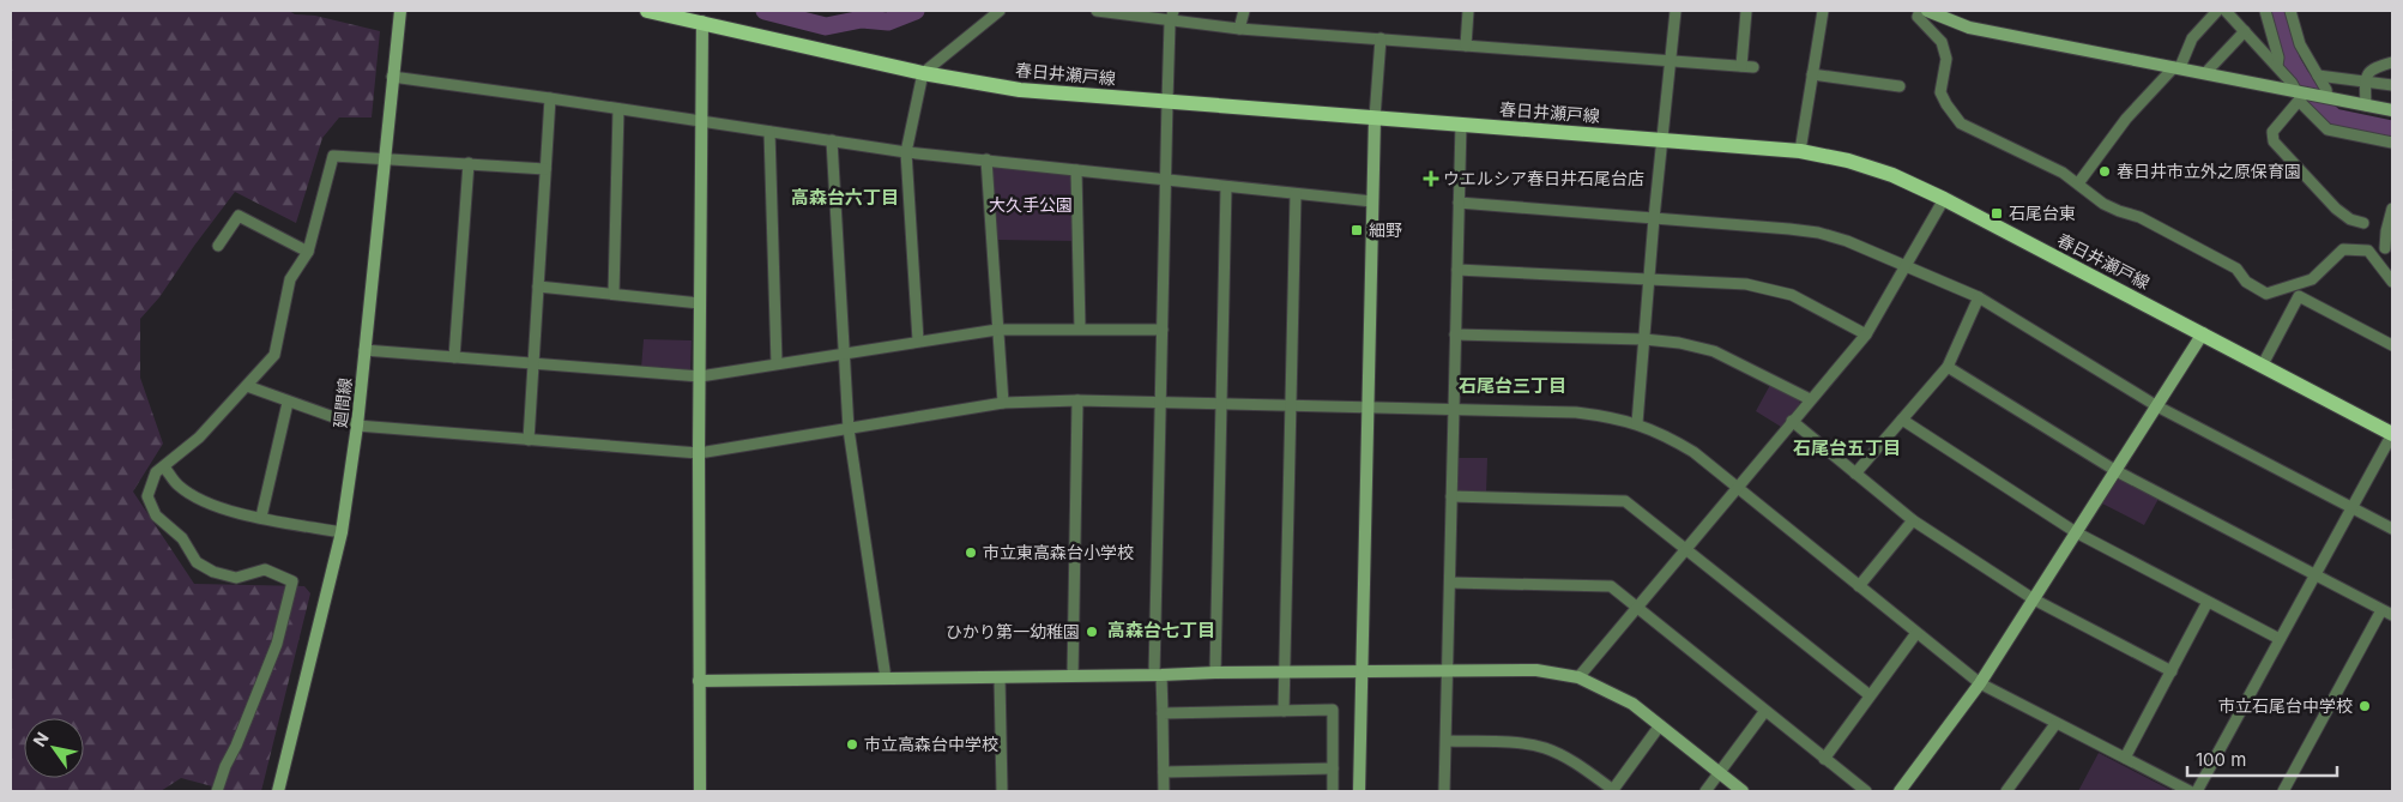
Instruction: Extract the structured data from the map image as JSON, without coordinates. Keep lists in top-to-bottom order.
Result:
{
  "streets": {
    "main road": ["春日井瀬戸線"],
    "street": ["廻間線"]
  },
  "districts": [
    "高森台六丁目",
    "石尾台三丁目",
    "石尾台五丁目",
    "高森台七丁目"
  ],
  "parks": ["大久手公園"],
  "places": {
    "other": [
      "春日井市立外之原保育園",
      "市立東高森台小学校",
      "ひかり第一幼稚園",
      "市立石尾台中学校",
      "市立高森台中学校"
    ],
    "health": ["ウエルシア春日井石尾台店"],
    "transit": ["石尾台東", "細野"]
  },
  "scale_bar": "100 m",
  "north": "top left"
}
